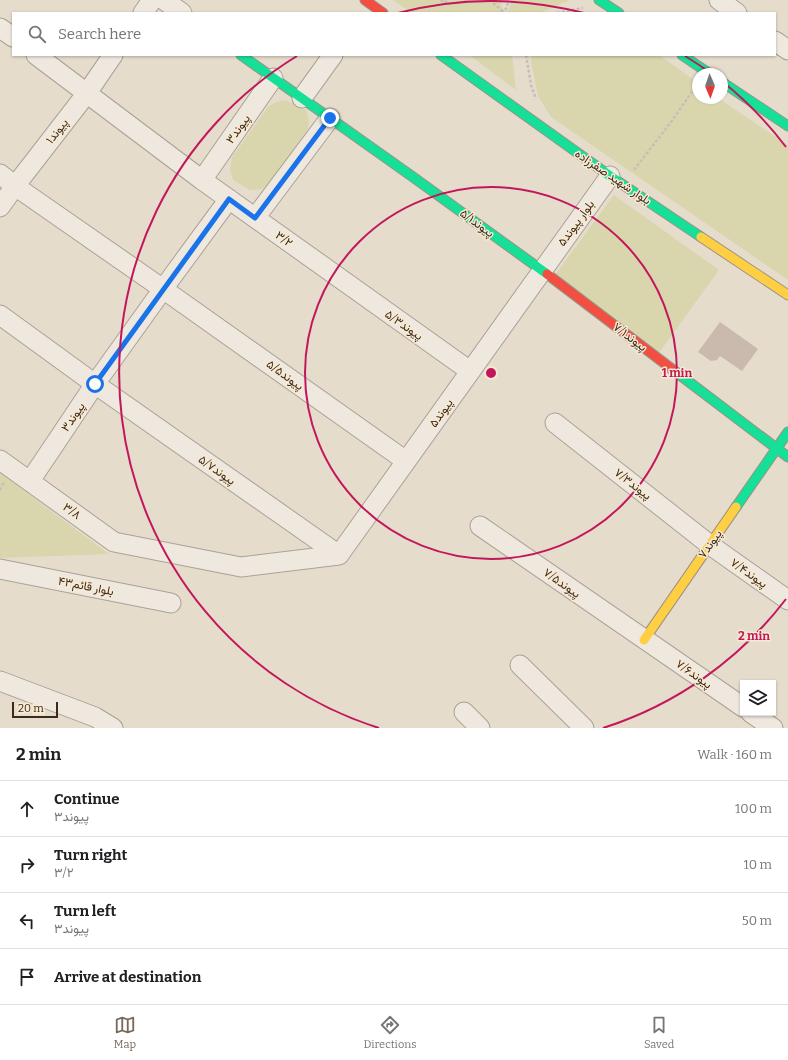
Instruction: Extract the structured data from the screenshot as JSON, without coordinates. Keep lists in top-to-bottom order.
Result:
{
  "streets": {
    "street": [
      "پیوند۳",
      "پیوند۱",
      "بلوار شهید صفرزاده",
      "پیوند۵/۱",
      "بلوار پیوند۵",
      "۳/۲",
      "پیوند۵/۳",
      "پیوند۷/۱",
      "پیوند۵/۵",
      "پیوند۵",
      "پیوند۵/۷",
      "پیوند۷/۳",
      "۳/۸",
      "پیوند۷",
      "پیوند۷/۴",
      "پیوند۷/۵",
      "بلوار قائم۴۳",
      "پیوند۷/۶"
    ]
  },
  "crossings": [
    ["پیوند۳", "پیوند۵/۱"],
    ["پیوند۳", "۳/۲"],
    ["پیوند۳", "پیوند۵/۵"],
    ["پیوند۳", "پیوند۵/۷"],
    ["پیوند۳", "۳/۸"],
    ["پیوند۱", "۳/۲"],
    ["پیوند۱", "پیوند۵/۵"],
    ["بلوار شهید صفرزاده", "بلوار پیوند۵"],
    ["پیوند۵/۱", "بلوار پیوند۵"],
    ["پیوند۵/۱", "پیوند۷/۱"],
    ["پیوند۵/۱", "پیوند۵"],
    ["بلوار پیوند۵", "پیوند۷/۱"],
    ["بلوار پیوند۵", "پیوند۵"],
    ["۳/۲", "پیوند۵/۳"],
    ["پیوند۵/۳", "پیوند۵"],
    ["پیوند۷/۱", "پیوند۵"],
    ["پیوند۷/۱", "پیوند۷"],
    ["پیوند۵/۵", "پیوند۵"],
    ["پیوند۵", "پیوند۵/۷"],
    ["پیوند۵", "۳/۸"],
    ["پیوند۵/۷", "۳/۸"],
    ["پیوند۷/۳", "پیوند۷"],
    ["پیوند۷/۳", "پیوند۷/۴"],
    ["پیوند۷", "پیوند۷/۴"],
    ["پیوند۷", "پیوند۷/۵"],
    ["پیوند۷", "پیوند۷/۶"],
    ["پیوند۷/۵", "پیوند۷/۶"]
  ],
  "scale_bar": "20 m",
  "north": "bottom",
  "page": {
    "search": "Search here",
    "scale": "20 m",
    "heading": ["2 min", "Walk · 160 m"],
    "list": [
      ["Continue", "پیوند۳", "100 m"],
      ["Turn right", "۳/۲", "10 m"],
      ["Turn left", "پیوند۳", "50 m"],
      "Arrive at destination"
    ],
    "nav": ["Map", "Directions", "Saved"]
  },
  "rings": ["1 min", "2 min"]
}
